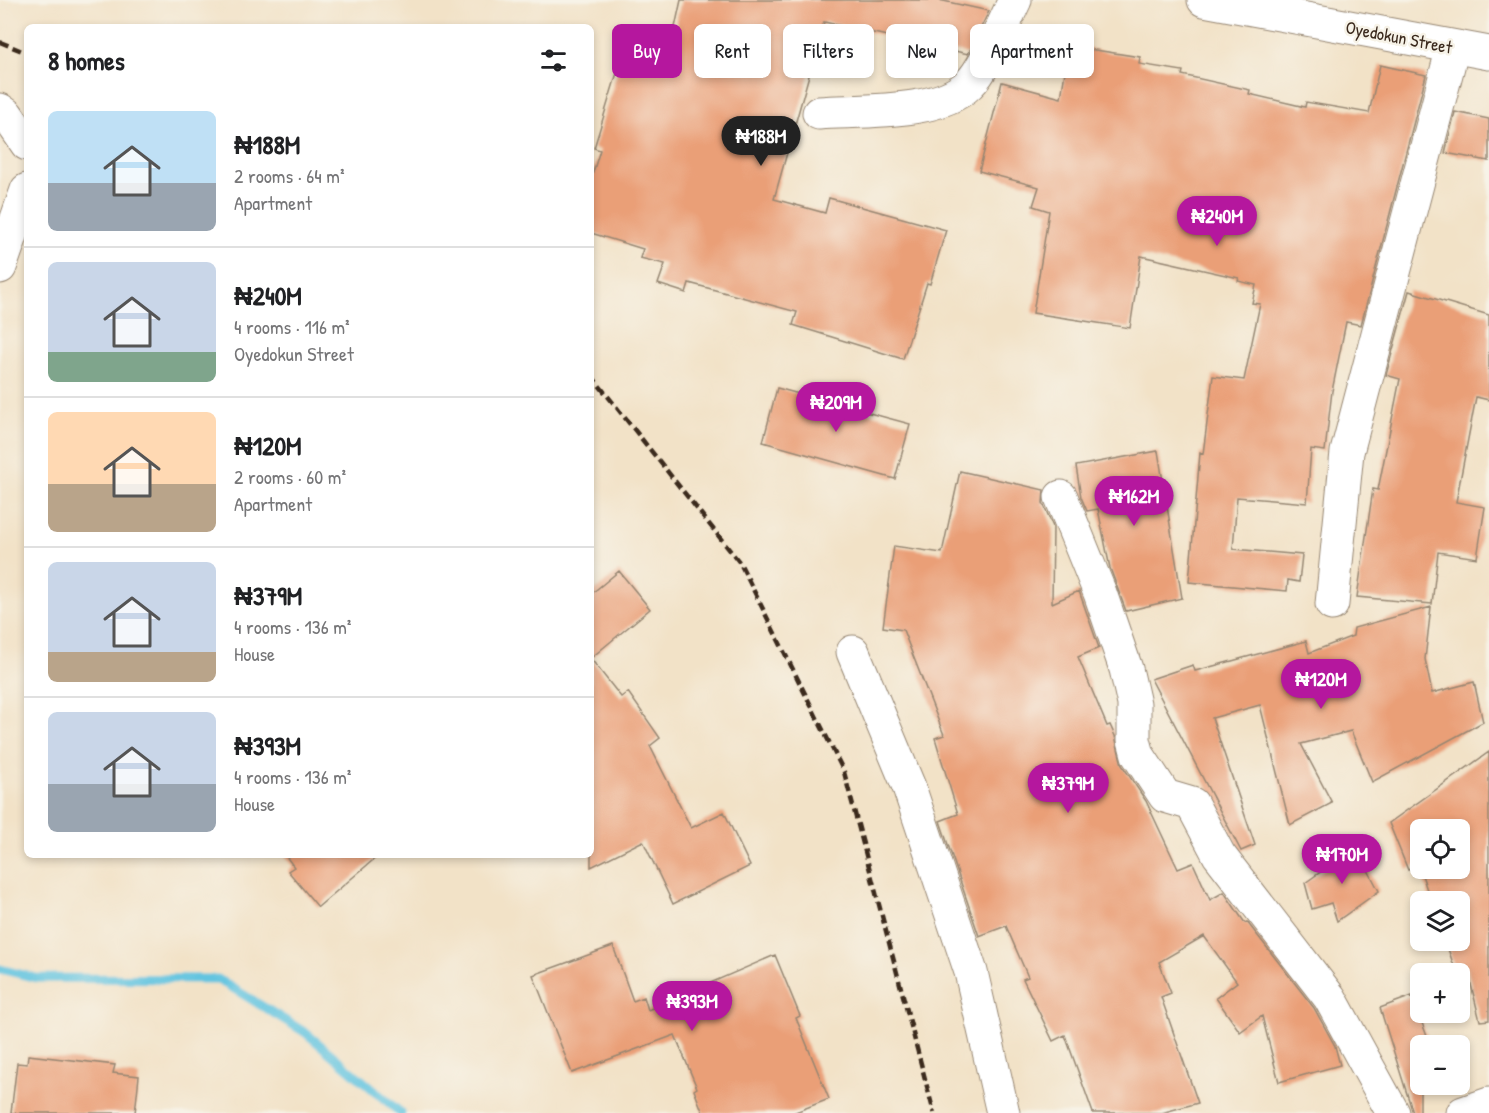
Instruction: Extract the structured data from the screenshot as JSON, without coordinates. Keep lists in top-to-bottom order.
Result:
{
  "streets": {
    "street": ["Oyedokun Street"]
  },
  "page": {
    "chip": [
      "Buy",
      "Rent",
      "Filters",
      "New",
      "Apartment"
    ],
    "heading": "8 homes",
    "list": [
      {
        "name": "₦188M",
        "note": "2 rooms · 64 m² · Apartment"
      },
      {
        "name": "₦240M",
        "note": "4 rooms · 116 m² · Oyedokun Street"
      },
      {
        "name": "₦120M",
        "note": "2 rooms · 60 m² · Apartment"
      },
      {
        "name": "₦379M",
        "note": "4 rooms · 136 m² · House"
      },
      {
        "name": "₦393M",
        "note": "4 rooms · 136 m² · House"
      }
    ],
    "price": [
      "₦188M",
      "₦240M",
      "₦209M",
      "₦162M",
      "₦120M",
      "₦379M",
      "₦170M",
      "₦393M"
    ],
    "map_buttons": ["+", "−"]
  }
}
